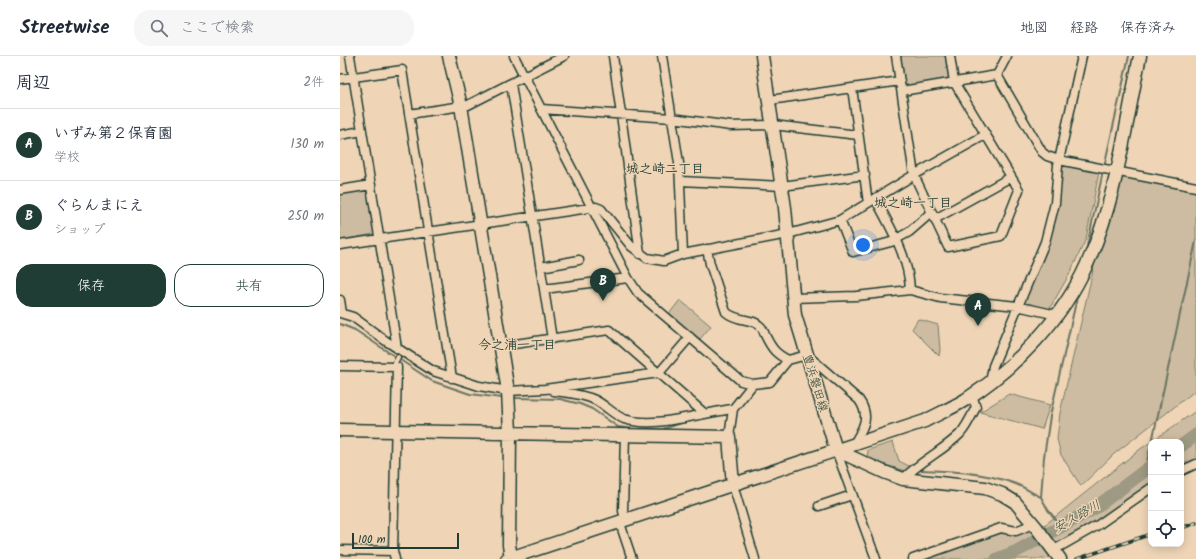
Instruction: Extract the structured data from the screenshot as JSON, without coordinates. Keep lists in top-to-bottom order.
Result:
{
  "streets": {
    "street": ["豊浜磐田線"]
  },
  "districts": ["城之崎二丁目", "城之崎一丁目", "今之浦一丁目"],
  "water": ["安久路川"],
  "scale_bar": "100 m",
  "page": {
    "header": "Streetwise",
    "search": "ここで検索",
    "nav": ["地図", "経路", "保存済み"],
    "heading": ["周辺", "2件"],
    "list": [
      {
        "mark": "A",
        "name": "いずみ第２保育園",
        "note": "学校",
        "value": "130 m"
      },
      {
        "mark": "B",
        "name": "ぐらんまにえ",
        "note": "ショップ",
        "value": "250 m"
      }
    ],
    "buttons": ["保存", "共有"],
    "pins": ["B", "A"],
    "map_buttons": ["+", "−"],
    "scale": "100 m"
  }
}
